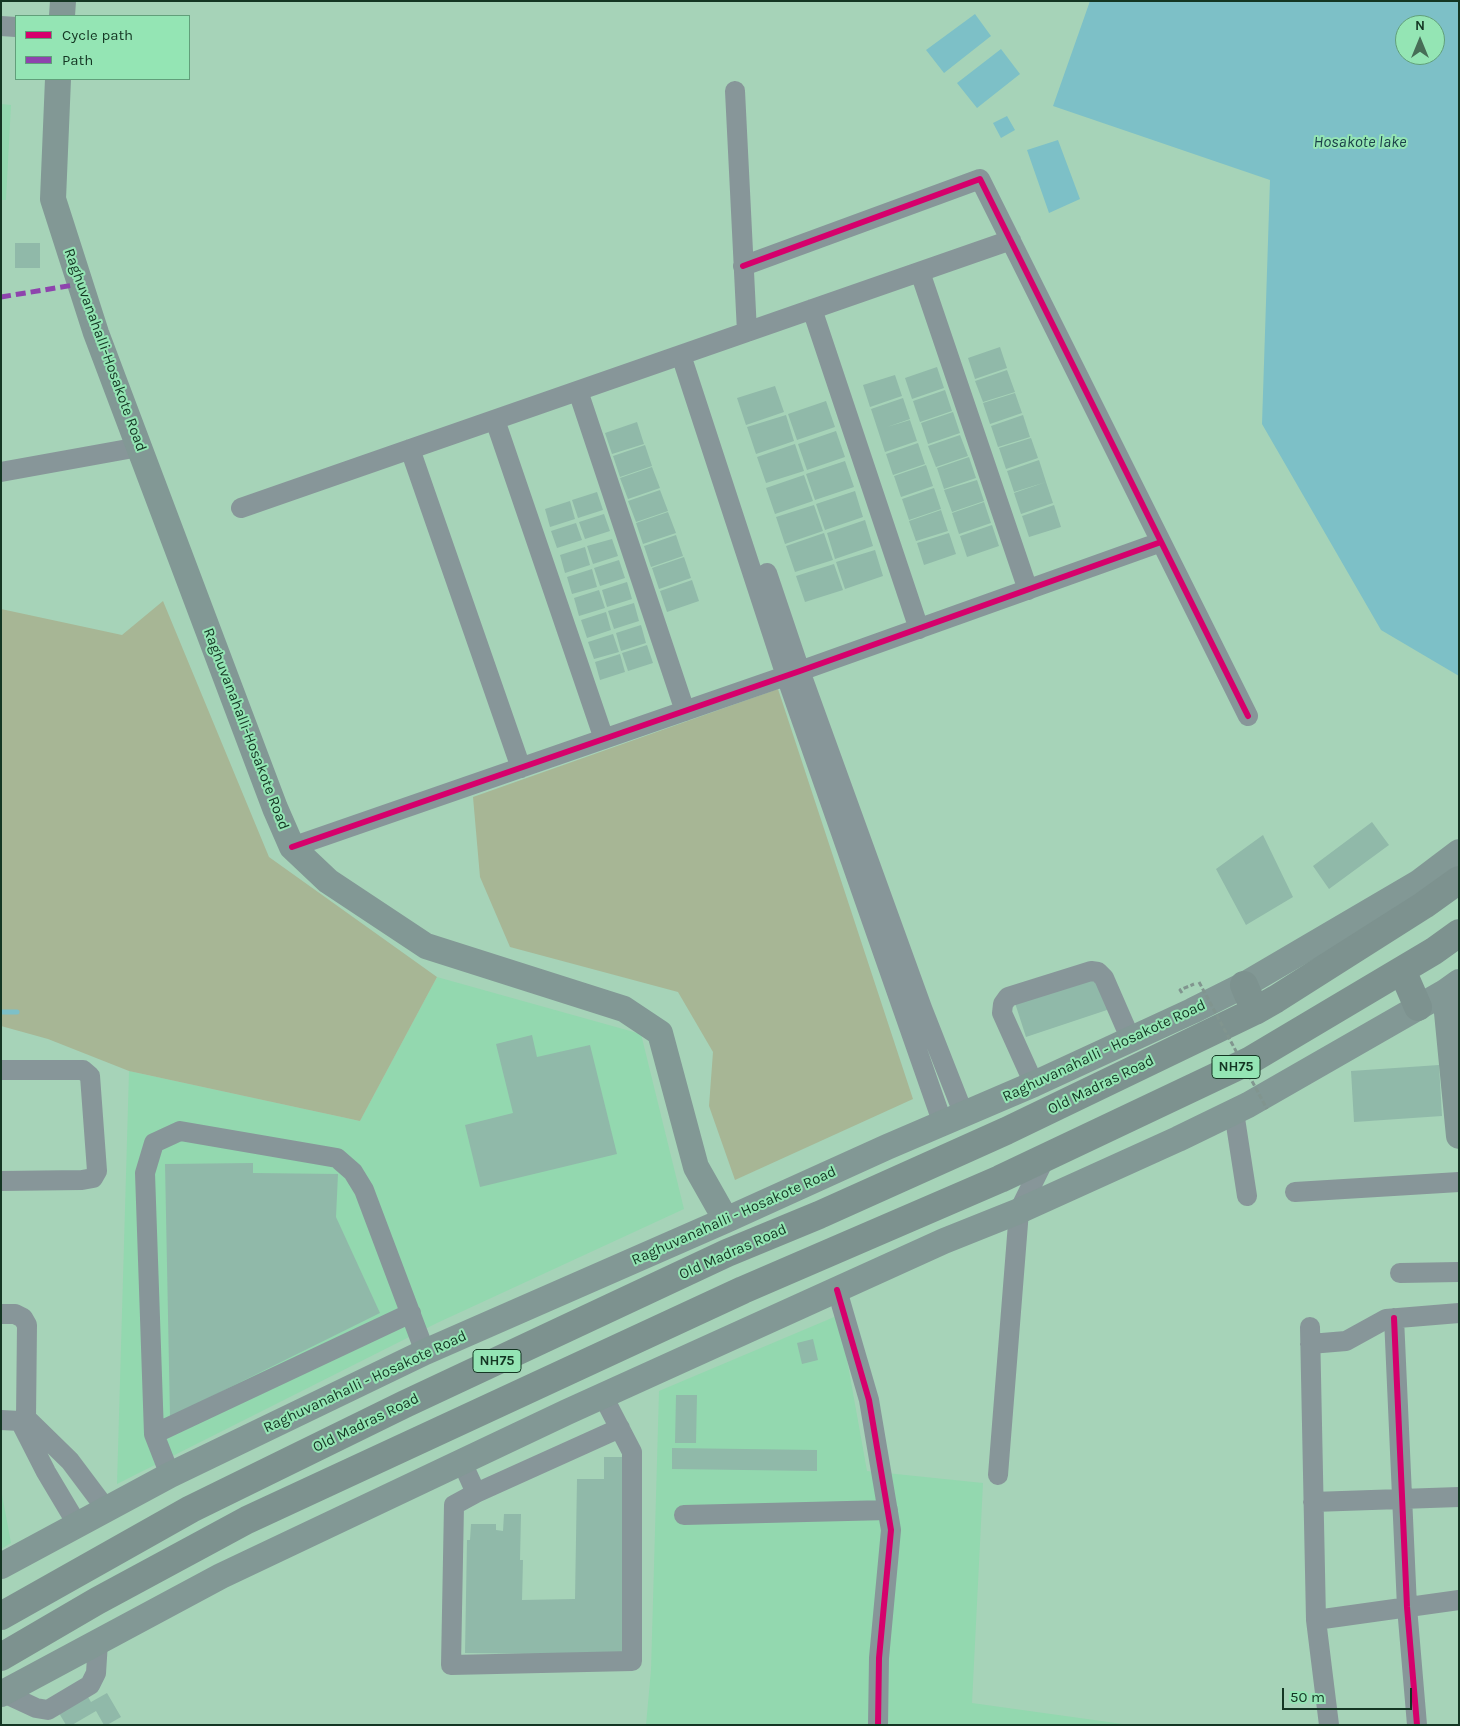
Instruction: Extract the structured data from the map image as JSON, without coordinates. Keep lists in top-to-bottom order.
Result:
{
  "streets": {
    "highway": ["NH75", "Old Madras Road"],
    "main road": ["Raghuvanahalli-Hosakote Road", "Raghuvanahalli - Hosakote Road"]
  },
  "crossings": [
    ["Raghuvanahalli-Hosakote Road", "Raghuvanahalli - Hosakote Road"]
  ],
  "water": ["Hosakote lake"],
  "legend": ["Cycle path", "Path"],
  "scale_bar": "50 m",
  "north": "top"
}
